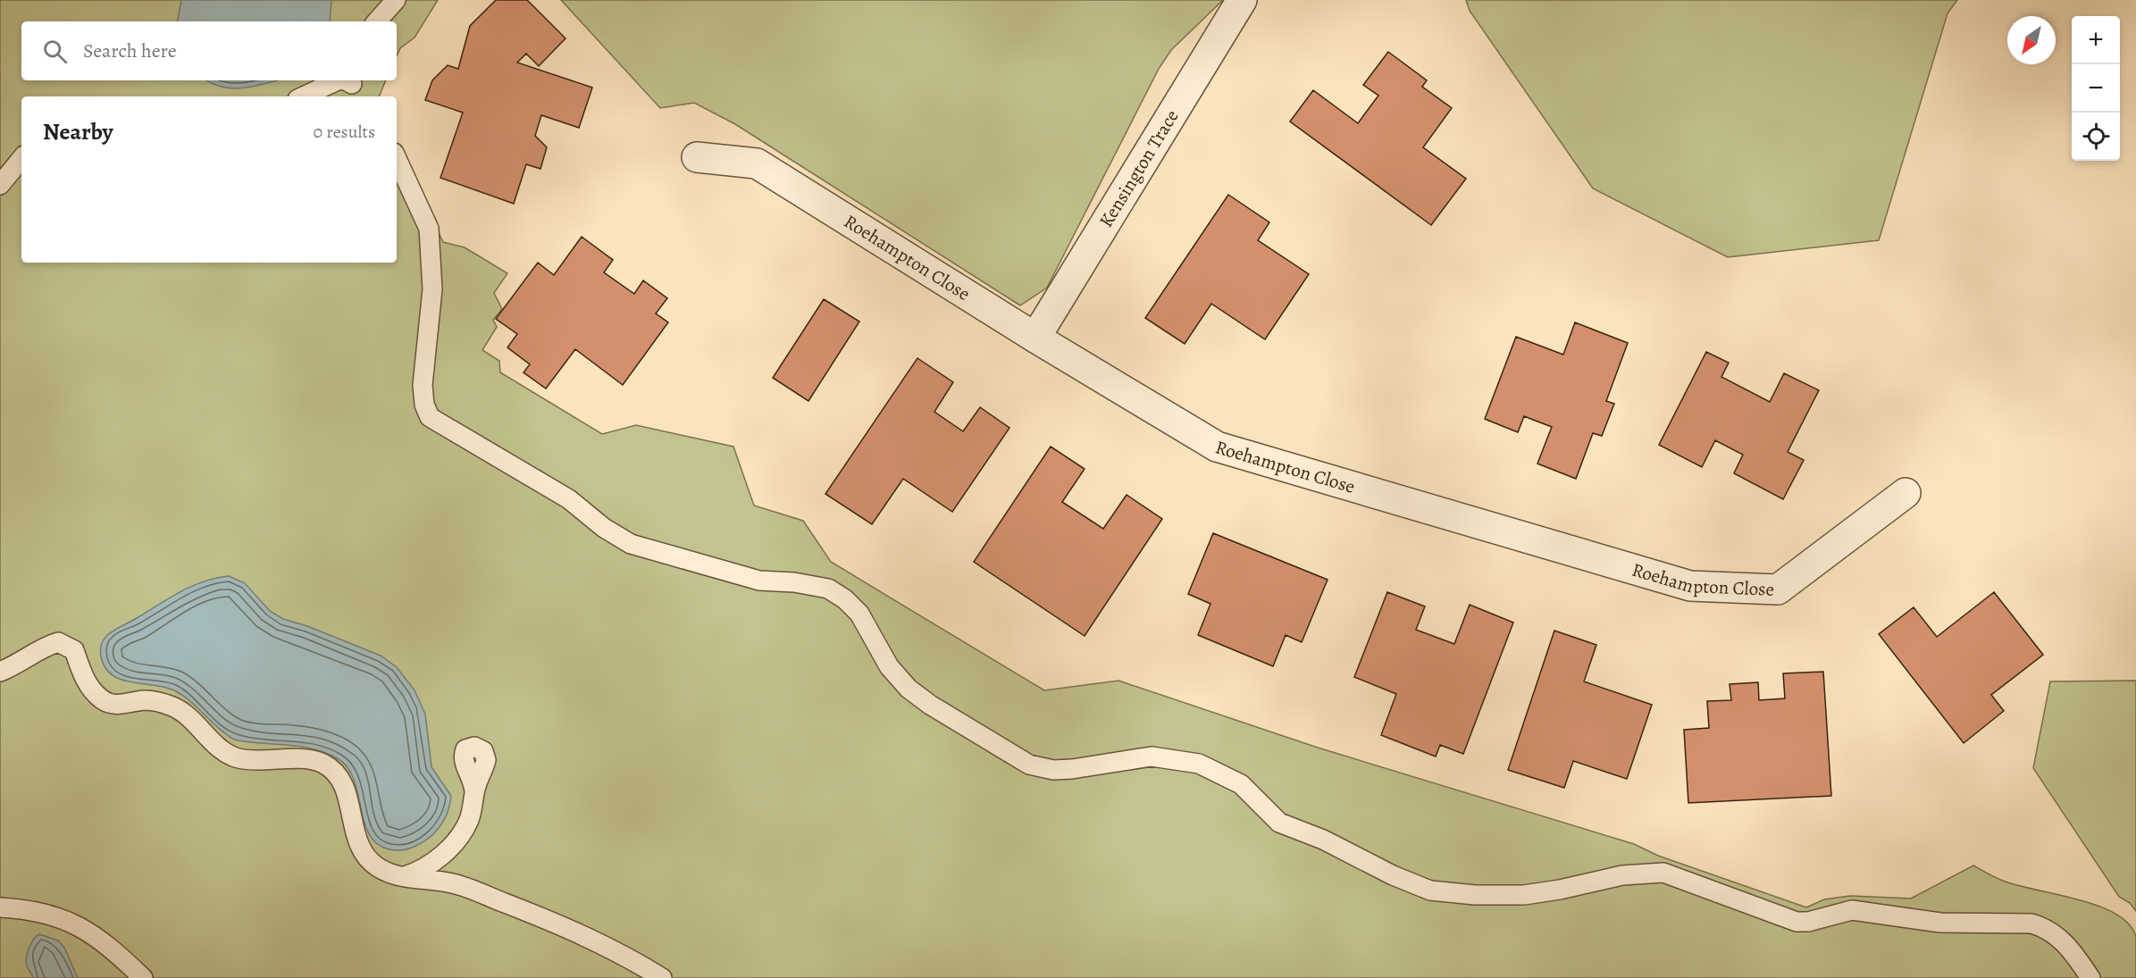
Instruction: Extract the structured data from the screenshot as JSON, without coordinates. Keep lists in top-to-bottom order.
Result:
{
  "streets": {
    "street": ["Kensington Trace", "Roehampton Close"]
  },
  "crossings": [
    ["Kensington Trace", "Roehampton Close"]
  ],
  "north": "bottom left",
  "page": {
    "map_buttons": ["+", "−"],
    "search": "Search here",
    "heading": ["Nearby", "0 results"]
  }
}
